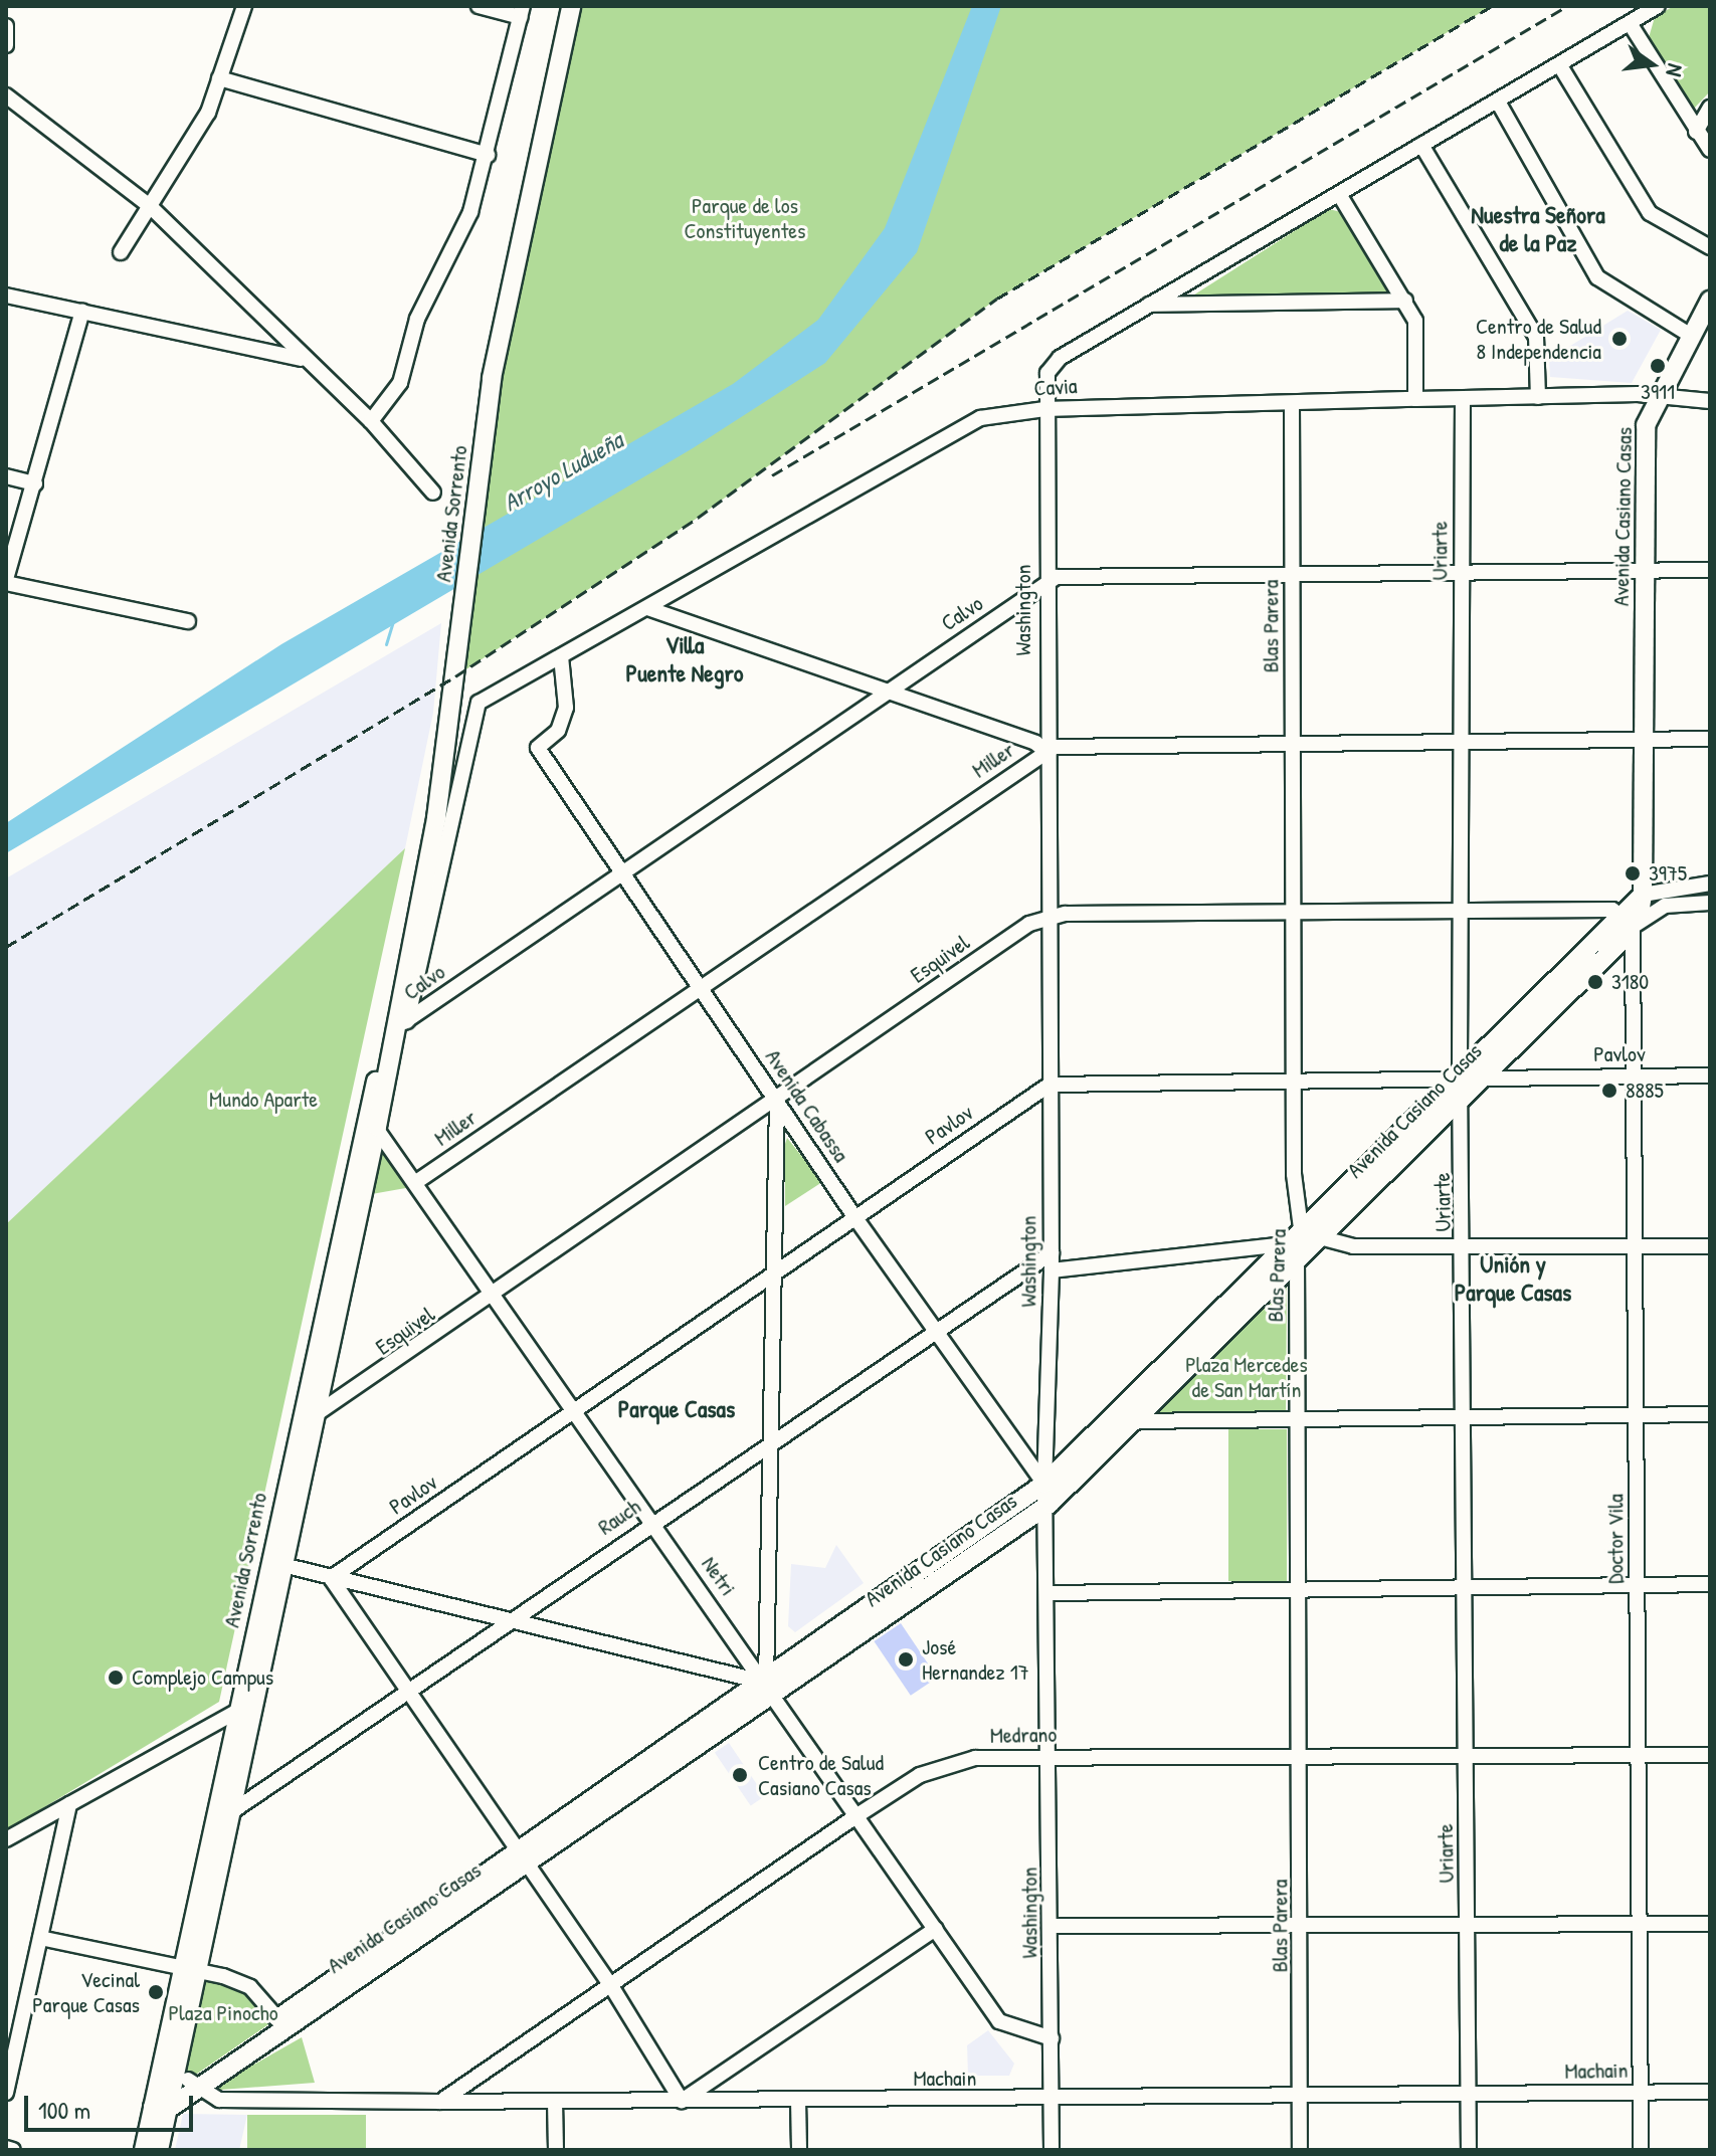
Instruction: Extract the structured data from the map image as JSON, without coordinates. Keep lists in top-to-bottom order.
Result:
{
  "streets": {
    "main road": ["Avenida Sorrento", "Avenida Casiano Casas"],
    "street": [
      "Cavia",
      "Uriarte",
      "Washington",
      "Calvo",
      "Blas Parera",
      "Miller",
      "Esquivel",
      "Pavlov",
      "Avenida Cabassa",
      "Rauch",
      "Doctor Vila",
      "Netri",
      "Medrano",
      "Machain"
    ]
  },
  "crossings": [
    ["Cavia", "Avenida Sorrento"],
    ["Cavia", "Avenida Casiano Casas"],
    ["Cavia", "Uriarte"],
    ["Cavia", "Washington"],
    ["Cavia", "Calvo"],
    ["Cavia", "Blas Parera"],
    ["Cavia", "Avenida Cabassa"],
    ["Avenida Sorrento", "Avenida Casiano Casas"],
    ["Avenida Sorrento", "Calvo"],
    ["Avenida Sorrento", "Esquivel"],
    ["Avenida Sorrento", "Rauch"],
    ["Avenida Sorrento", "Netri"],
    ["Avenida Casiano Casas", "Uriarte"],
    ["Avenida Casiano Casas", "Washington"],
    ["Avenida Casiano Casas", "Calvo"],
    ["Avenida Casiano Casas", "Blas Parera"],
    ["Avenida Casiano Casas", "Miller"],
    ["Avenida Casiano Casas", "Esquivel"],
    ["Avenida Casiano Casas", "Pavlov"],
    ["Avenida Casiano Casas", "Avenida Cabassa"],
    ["Avenida Casiano Casas", "Doctor Vila"],
    ["Avenida Casiano Casas", "Netri"],
    ["Avenida Casiano Casas", "Machain"],
    ["Uriarte", "Calvo"],
    ["Uriarte", "Miller"],
    ["Uriarte", "Esquivel"],
    ["Uriarte", "Pavlov"],
    ["Uriarte", "Medrano"],
    ["Uriarte", "Machain"],
    ["Washington", "Calvo"],
    ["Washington", "Miller"],
    ["Washington", "Esquivel"],
    ["Washington", "Pavlov"],
    ["Washington", "Avenida Cabassa"],
    ["Washington", "Rauch"],
    ["Washington", "Netri"],
    ["Washington", "Medrano"],
    ["Washington", "Machain"],
    ["Calvo", "Blas Parera"],
    ["Calvo", "Avenida Cabassa"],
    ["Blas Parera", "Miller"],
    ["Blas Parera", "Esquivel"],
    ["Blas Parera", "Pavlov"],
    ["Blas Parera", "Medrano"],
    ["Blas Parera", "Machain"],
    ["Miller", "Avenida Cabassa"],
    ["Miller", "Netri"],
    ["Esquivel", "Avenida Cabassa"],
    ["Esquivel", "Doctor Vila"],
    ["Esquivel", "Netri"],
    ["Pavlov", "Avenida Cabassa"],
    ["Pavlov", "Doctor Vila"],
    ["Pavlov", "Netri"],
    ["Avenida Cabassa", "Rauch"],
    ["Rauch", "Netri"],
    ["Doctor Vila", "Medrano"],
    ["Doctor Vila", "Machain"],
    ["Netri", "Medrano"],
    ["Medrano", "Machain"]
  ],
  "districts": [
    "Nuestra Señora de la Paz",
    "Villa Puente Negro",
    "Unión y Parque Casas",
    "Parque Casas"
  ],
  "water": ["Arroyo Ludueña"],
  "parks": [
    "Parque de los Constituyentes",
    "Mundo Aparte",
    "Plaza Mercedes de San Martín",
    "Plaza Pinocho"
  ],
  "places": [
    "Centro de Salud 8 Independencia",
    "3911",
    "3975",
    "3180",
    "8885",
    "José Hernandez 17",
    "Complejo Campus",
    "Centro de Salud Casiano Casas",
    "Vecinal Parque Casas"
  ],
  "scale_bar": "100 m",
  "north": "right"
}
